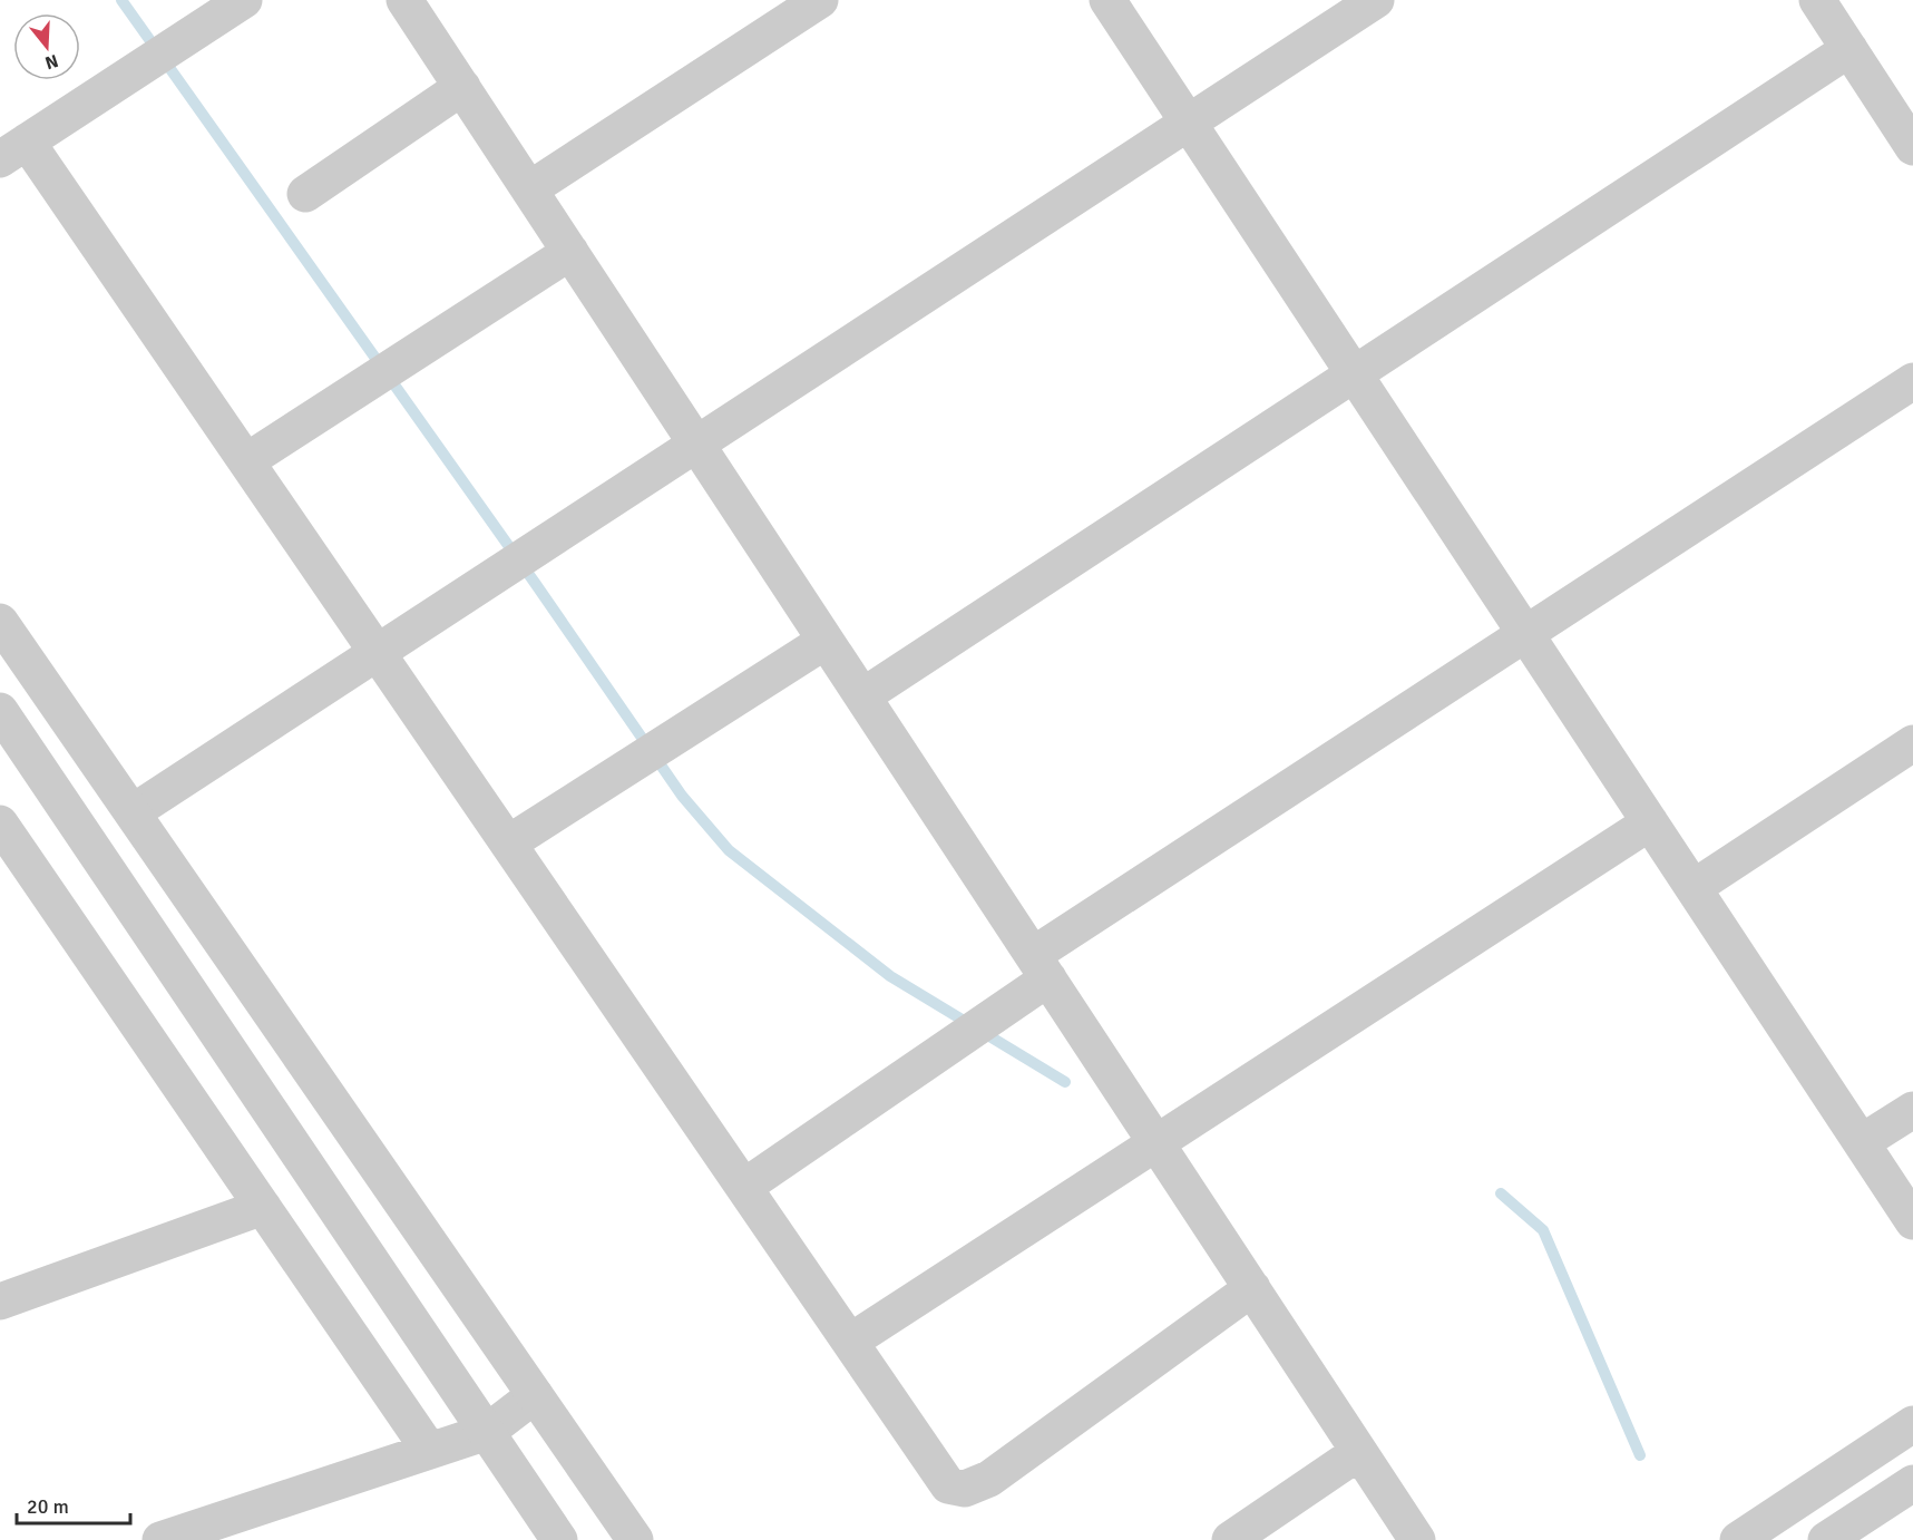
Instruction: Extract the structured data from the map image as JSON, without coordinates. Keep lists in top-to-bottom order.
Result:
{
  "scale_bar": "20 m",
  "north": "bottom"
}
